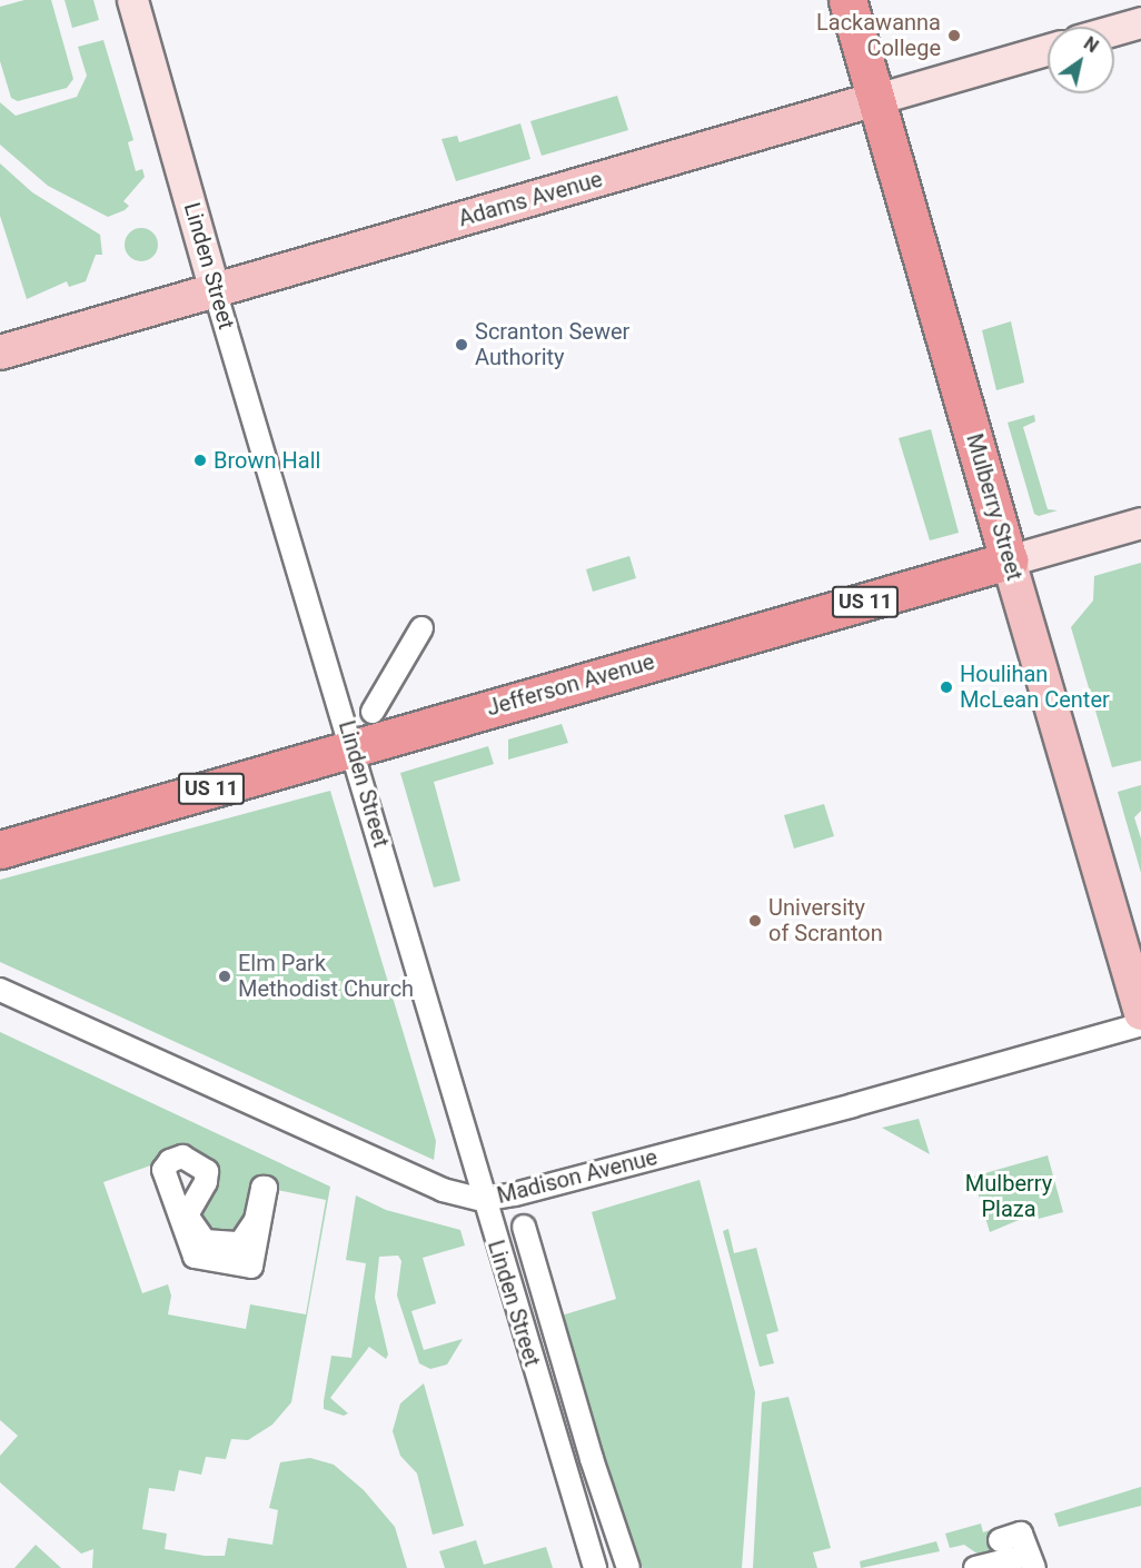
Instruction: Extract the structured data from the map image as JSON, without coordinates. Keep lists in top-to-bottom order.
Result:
{
  "streets": {
    "highway": ["Mulberry Street", "US 11", "Jefferson Avenue"],
    "main road": ["Adams Avenue", "Linden Street"],
    "street": ["Madison Avenue"]
  },
  "crossings": [
    ["Adams Avenue", "Linden Street"],
    ["Adams Avenue", "Mulberry Street"],
    ["Linden Street", "Jefferson Avenue"],
    ["Linden Street", "Madison Avenue"],
    ["Mulberry Street", "Jefferson Avenue"]
  ],
  "parks": ["Mulberry Plaza"],
  "places": [
    "Lackawanna College",
    "Scranton Sewer Authority",
    "Brown Hall",
    "Houlihan McLean Center",
    "University of Scranton",
    "Elm Park Methodist Church"
  ],
  "north": "top right"
}
